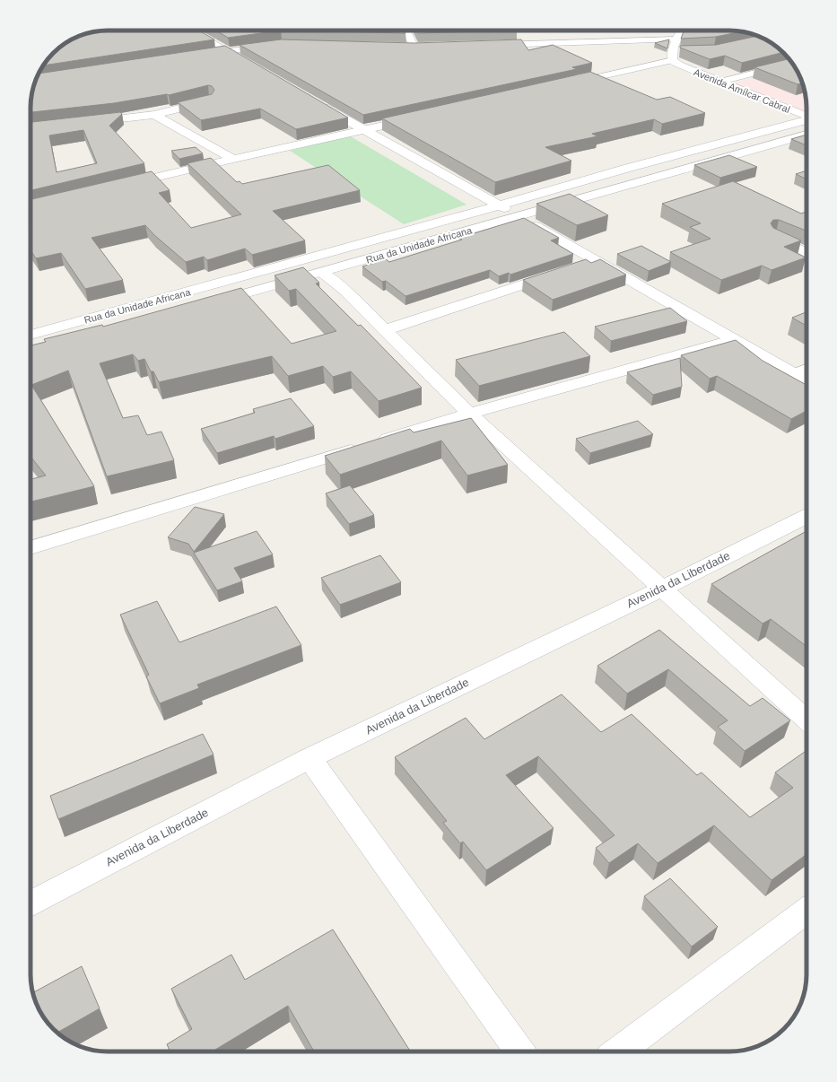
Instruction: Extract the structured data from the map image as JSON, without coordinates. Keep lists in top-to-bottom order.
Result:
{
  "streets": {
    "street": ["Avenida Amílcar Cabral", "Rua da Unidade Africana", "Avenida da Liberdade"]
  }
}
